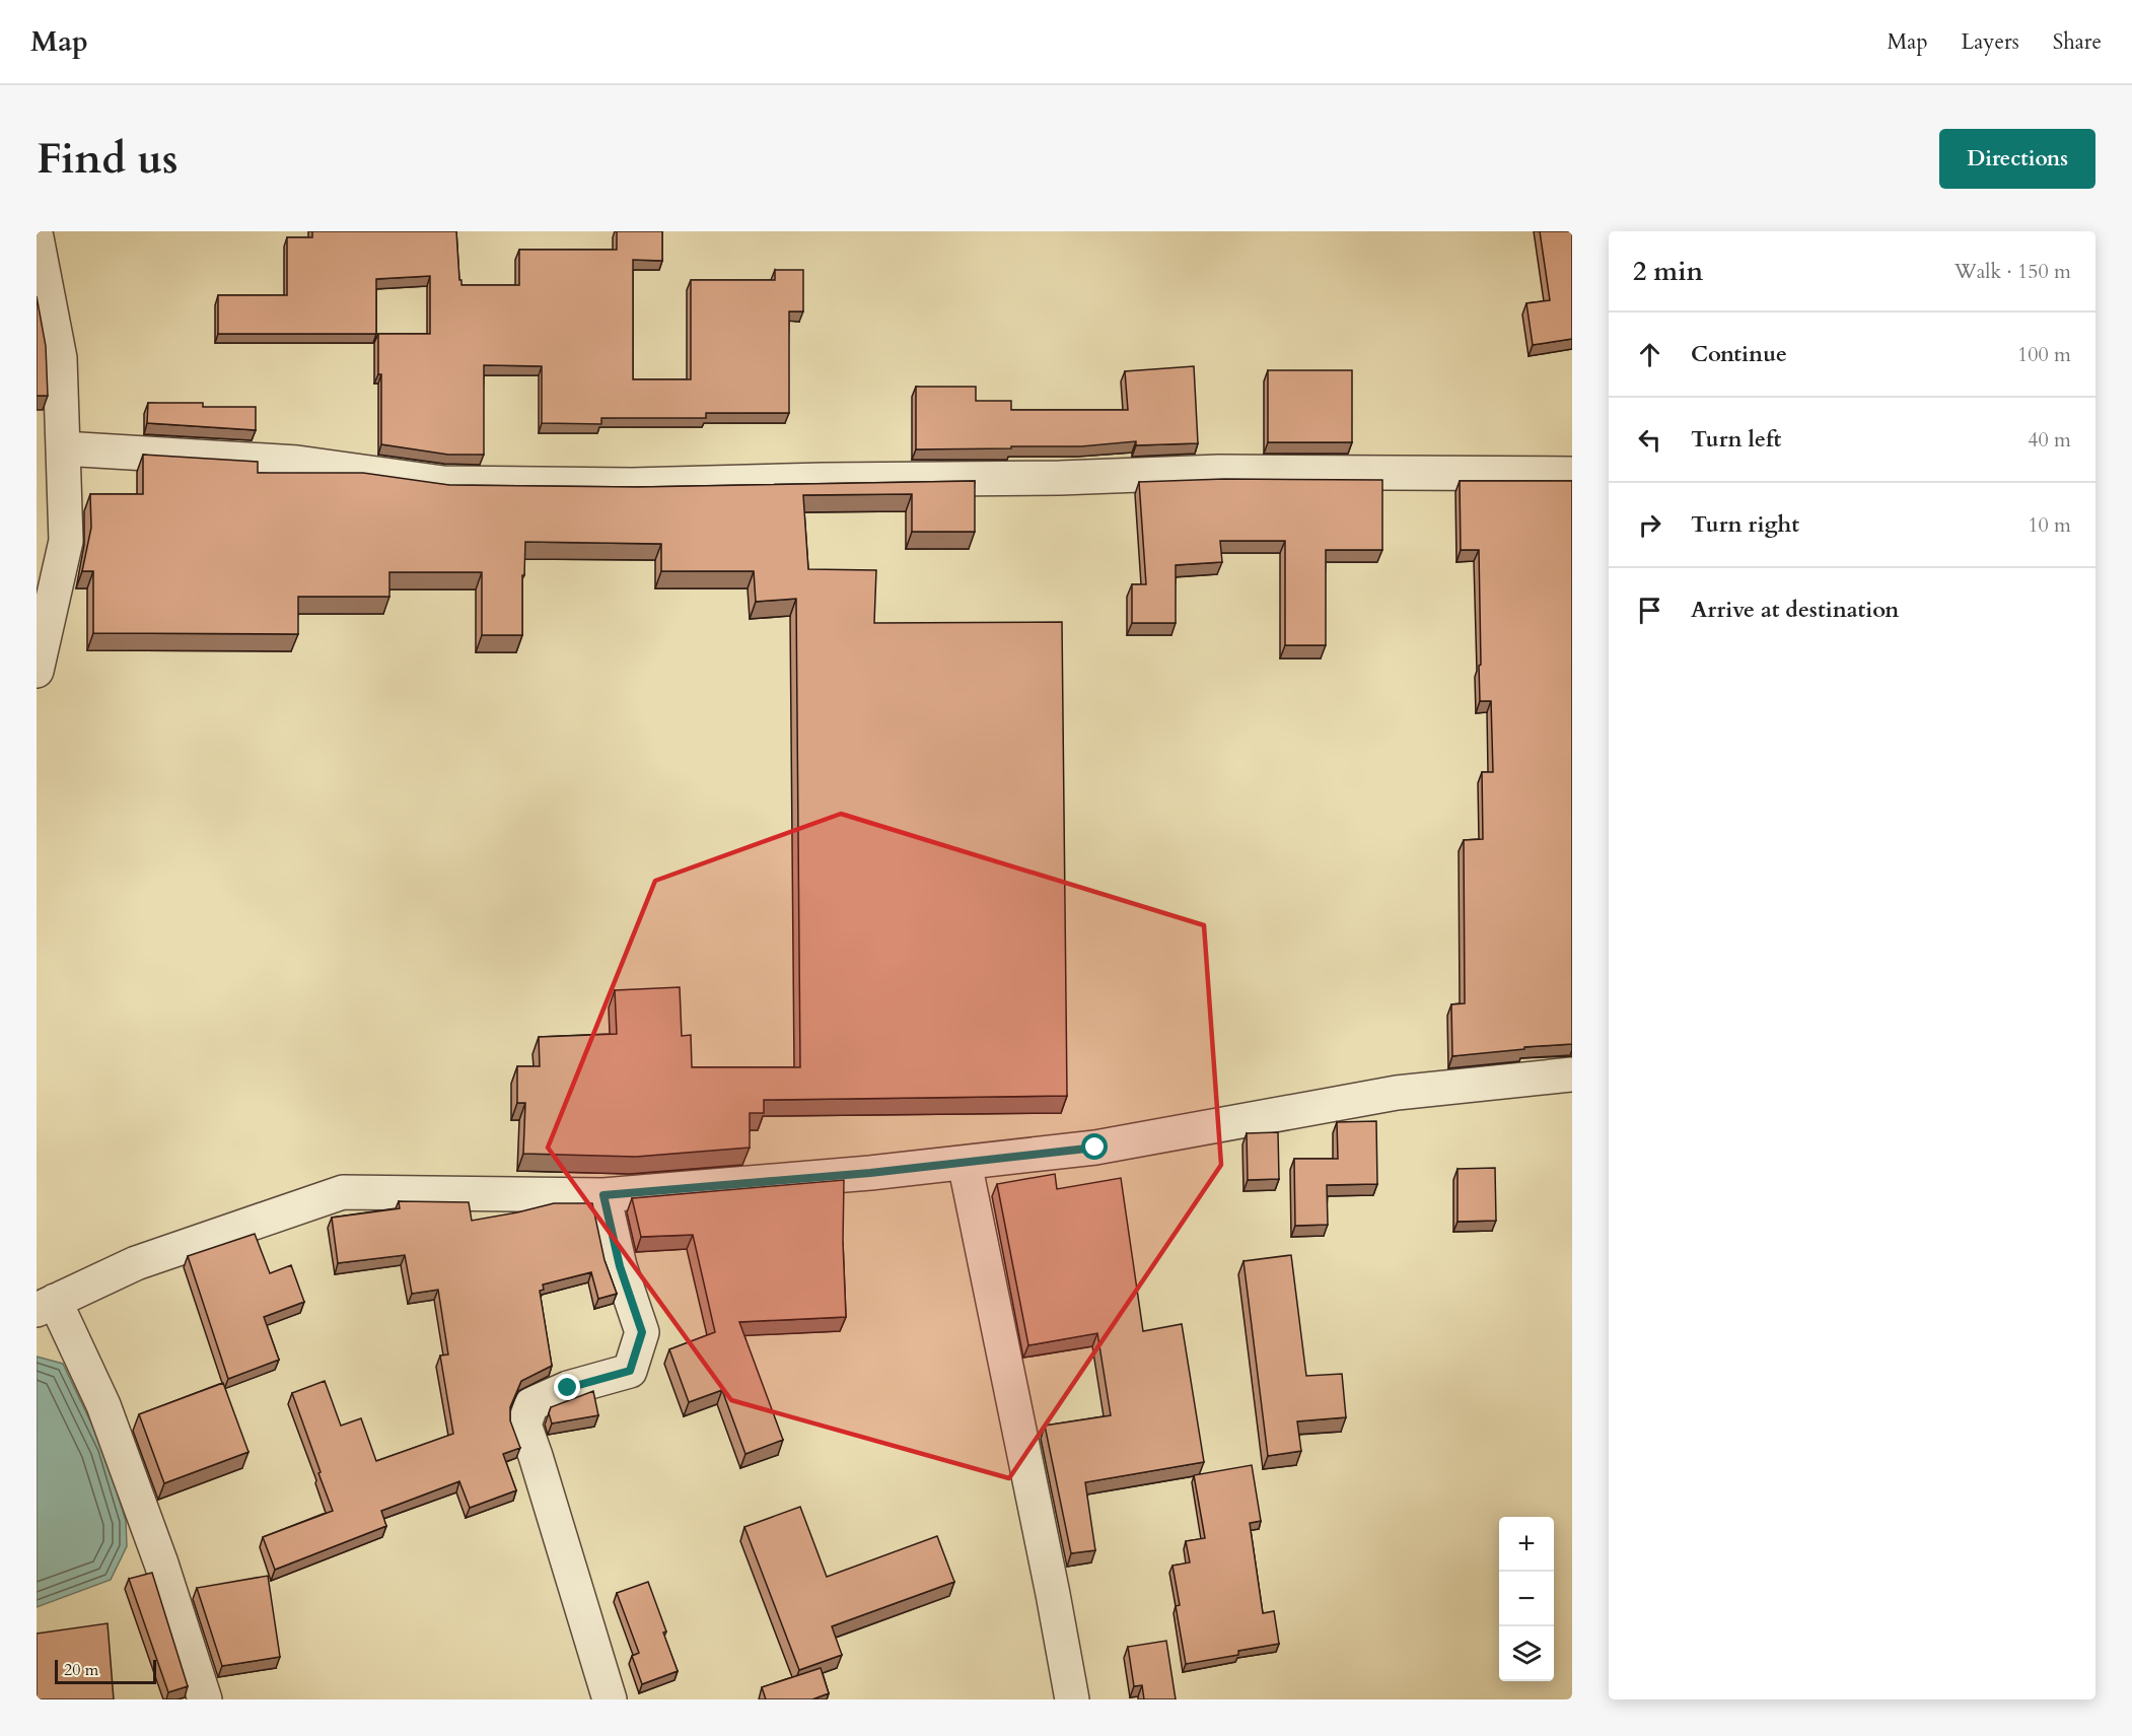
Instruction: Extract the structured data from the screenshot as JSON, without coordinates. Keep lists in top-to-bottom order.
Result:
{
  "scale_bar": "20 m",
  "page": {
    "header": "Map",
    "nav": ["Map", "Layers", "Share"],
    "buttons": "Directions",
    "title": "Find us",
    "heading": ["2 min", "Walk · 150 m"],
    "list": [
      ["Continue", "100 m"],
      ["Turn left", "40 m"],
      ["Turn right", "10 m"],
      "Arrive at destination"
    ],
    "map_buttons": ["+", "−"],
    "scale": "20 m"
  }
}
